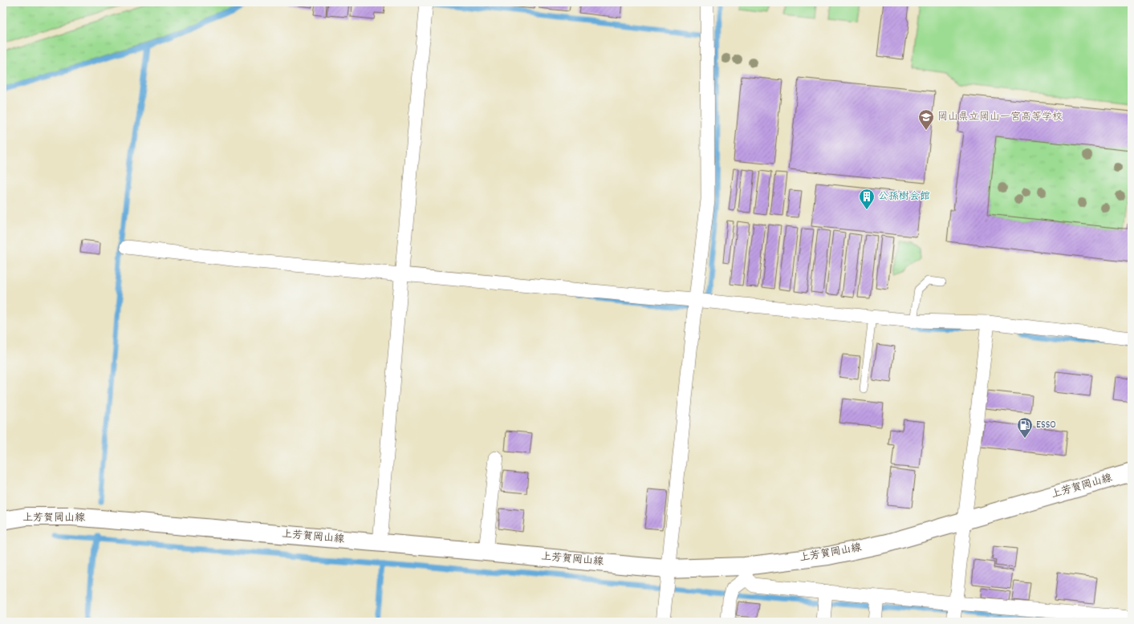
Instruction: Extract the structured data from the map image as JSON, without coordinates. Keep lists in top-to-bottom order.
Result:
{
  "streets": {
    "main road": ["上芳賀岡山線"]
  },
  "places": {
    "school or university": ["岡山県立岡山一宮高等学校"],
    "building": ["公孫樹会館"],
    "fuel station": ["ESSO"]
  }
}
